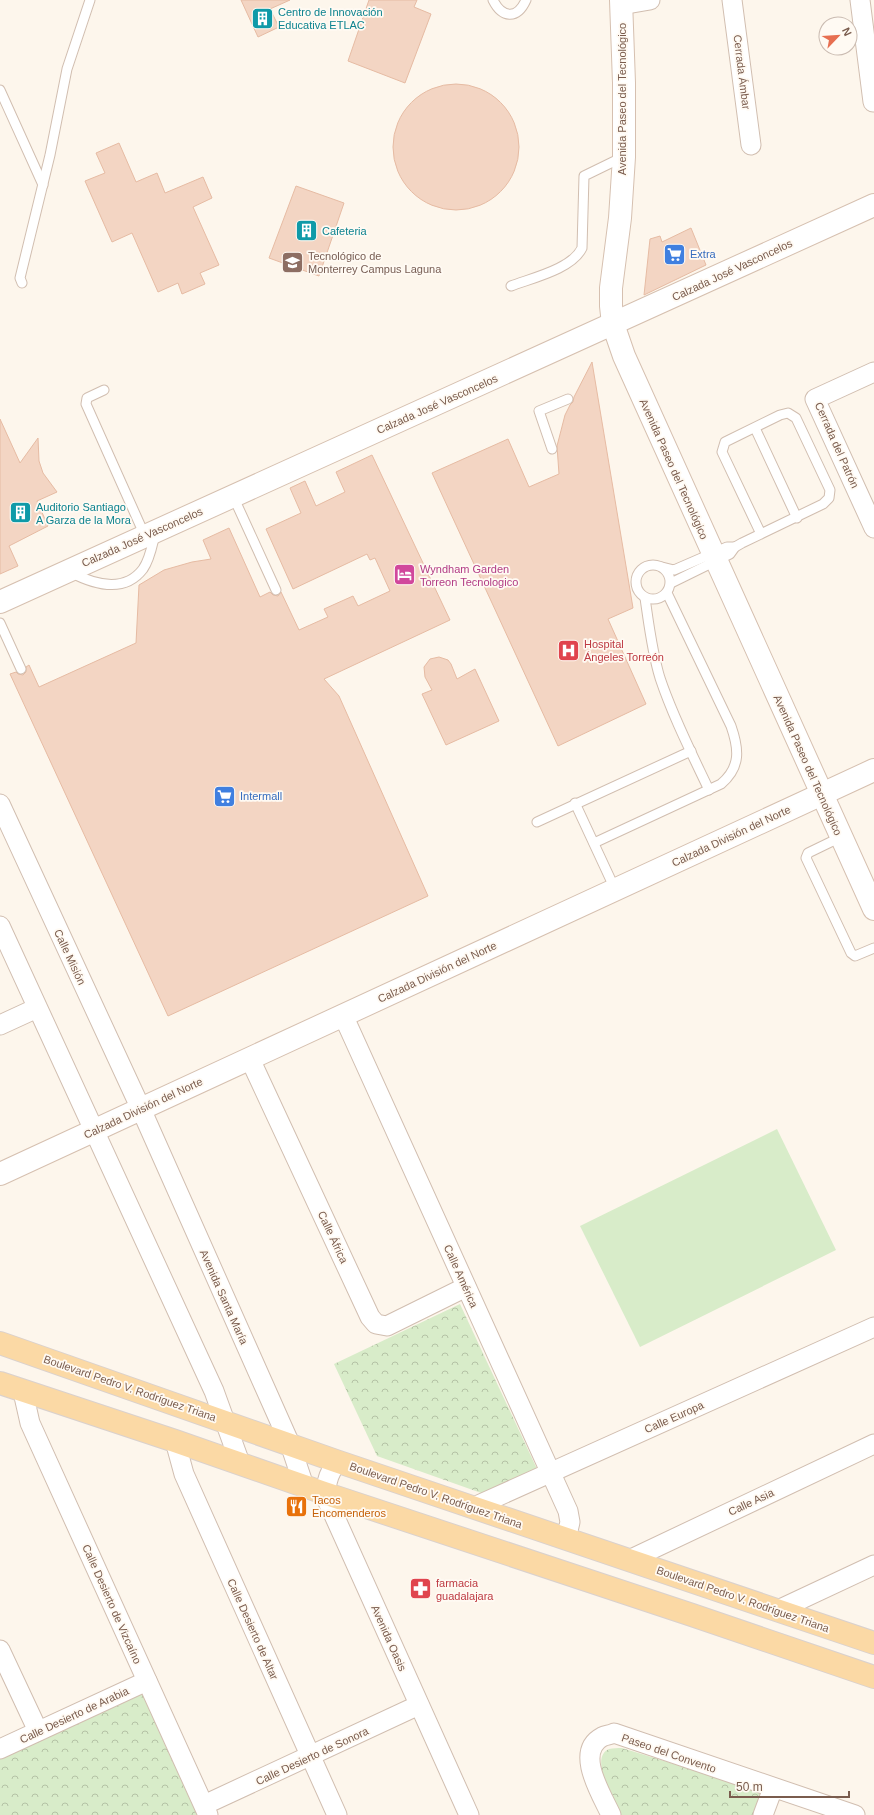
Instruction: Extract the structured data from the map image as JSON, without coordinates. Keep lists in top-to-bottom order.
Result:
{
  "streets": {
    "main road": [
      "Avenida Paseo del Tecnológico",
      "Calzada José Vasconcelos",
      "Calzada División del Norte",
      "Boulevard Pedro V. Rodríguez Triana"
    ],
    "street": [
      "Cerrada Ámbar",
      "Cerrada del Patrón",
      "Calle Misión",
      "Calle África",
      "Calle América",
      "Avenida Santa María",
      "Calle Europa",
      "Calle Asia",
      "Calle Desierto de Vizcaíno",
      "Calle Desierto de Altar",
      "Avenida Oasis",
      "Calle Desierto de Arabia",
      "Paseo del Convento",
      "Calle Desierto de Sonora"
    ]
  },
  "crossings": [
    ["Avenida Paseo del Tecnológico", "Calzada José Vasconcelos"],
    ["Avenida Paseo del Tecnológico", "Calzada División del Norte"],
    ["Calzada División del Norte", "Calle Misión"],
    ["Calzada División del Norte", "Calle África"],
    ["Calzada División del Norte", "Calle América"],
    ["Calzada División del Norte", "Avenida Santa María"],
    ["Calle Misión", "Avenida Santa María"],
    ["Calle África", "Calle América"],
    ["Calle América", "Boulevard Pedro V. Rodríguez Triana"],
    ["Calle América", "Calle Europa"],
    ["Avenida Santa María", "Boulevard Pedro V. Rodríguez Triana"],
    ["Boulevard Pedro V. Rodríguez Triana", "Calle Europa"],
    ["Boulevard Pedro V. Rodríguez Triana", "Calle Asia"],
    ["Calle Desierto de Vizcaíno", "Calle Desierto de Arabia"],
    ["Calle Desierto de Vizcaíno", "Calle Desierto de Sonora"],
    ["Calle Desierto de Altar", "Calle Desierto de Sonora"],
    ["Avenida Oasis", "Calle Desierto de Sonora"]
  ],
  "places": {
    "building": ["Centro de Innovación Educativa ETLAC", "Cafeteria", "Auditorio Santiago A Garza de la Mora"],
    "supermarket": ["Extra", "Intermall"],
    "school or university": ["Tecnológico de Monterrey Campus Laguna"],
    "hotel": ["Wyndham Garden Torreon Tecnologico"],
    "hospital": ["Hospital Ángeles Torreón"],
    "restaurant": ["Tacos Encomenderos"],
    "pharmacy": ["farmacia guadalajara"]
  },
  "scale_bar": "50 m",
  "north": "top right"
}
